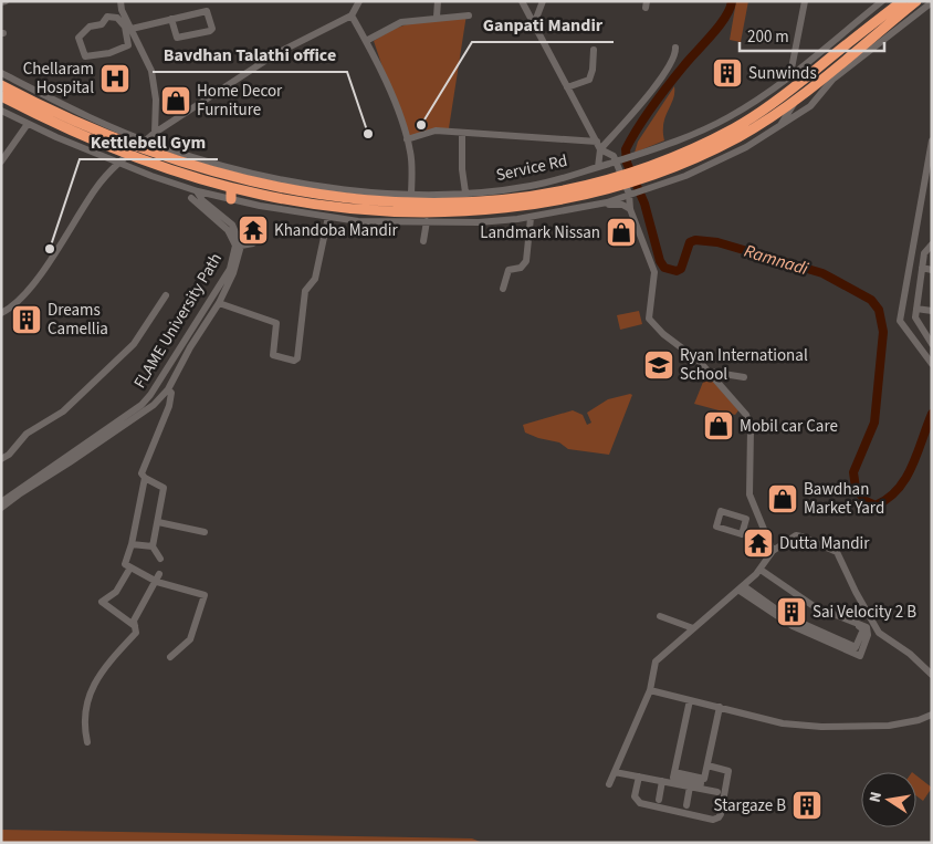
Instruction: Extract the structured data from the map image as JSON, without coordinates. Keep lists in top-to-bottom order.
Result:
{
  "streets": {
    "street": ["Service Rd", "FLAME University Path"]
  },
  "water": ["Ramnadi"],
  "places": {
    "building": [
      "Sunwinds",
      "Dreams Camellia",
      "Sai Velocity 2 B",
      "Stargaze B"
    ],
    "hospital": ["Chellaram Hospital"],
    "shop": [
      "Home Decor Furniture",
      "Landmark Nissan",
      "Mobil car Care",
      "Bawdhan Market Yard"
    ],
    "other": ["Ganpati Mandir", "Bavdhan Talathi office", "Kettlebell Gym"],
    "temple": ["Khandoba Mandir", "Dutta Mandir"],
    "school or university": ["Ryan International School"]
  },
  "scale_bar": "200 m",
  "north": "left"
}
